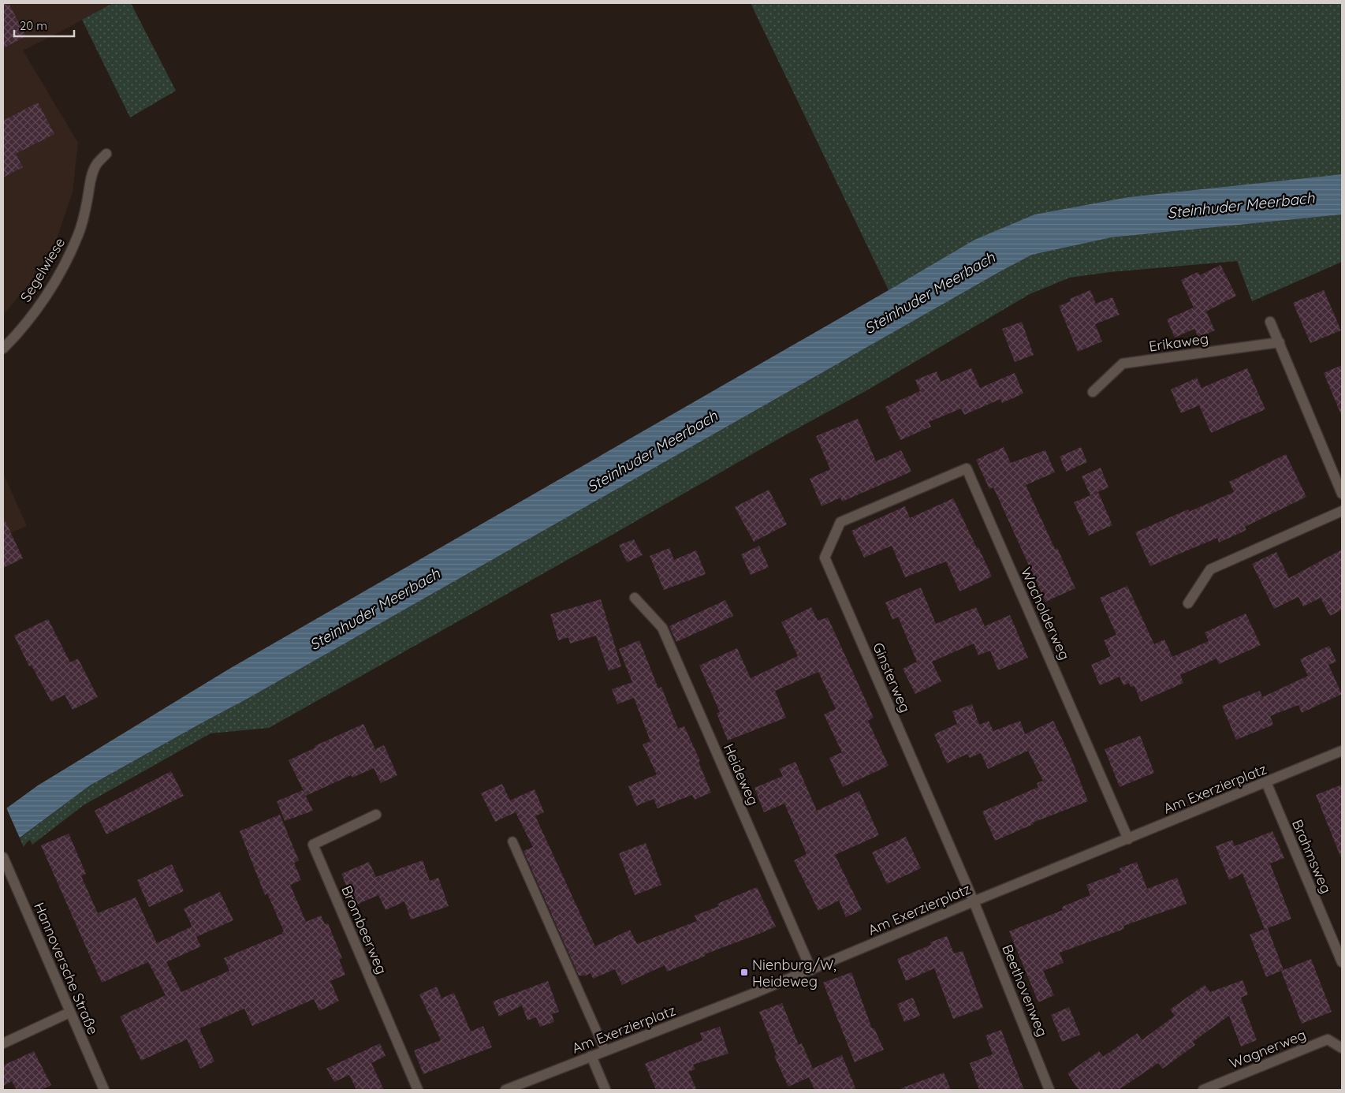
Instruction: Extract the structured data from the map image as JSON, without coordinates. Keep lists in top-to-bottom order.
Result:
{
  "streets": {
    "street": [
      "Segelwiese",
      "Erikaweg",
      "Wacholderweg",
      "Ginsterweg",
      "Heideweg",
      "Am Exerzierplatz",
      "Brahmsweg",
      "Brombeerweg",
      "Hannoversche Straße",
      "Beethovenweg",
      "Wagnerweg"
    ]
  },
  "crossings": [
    ["Wacholderweg", "Ginsterweg"],
    ["Wacholderweg", "Am Exerzierplatz"],
    ["Ginsterweg", "Am Exerzierplatz"],
    ["Ginsterweg", "Beethovenweg"],
    ["Heideweg", "Am Exerzierplatz"],
    ["Am Exerzierplatz", "Brahmsweg"],
    ["Am Exerzierplatz", "Beethovenweg"]
  ],
  "water": ["Steinhuder Meerbach"],
  "places": {
    "transit": ["Nienburg/W, Heideweg"]
  },
  "scale_bar": "20 m"
}
